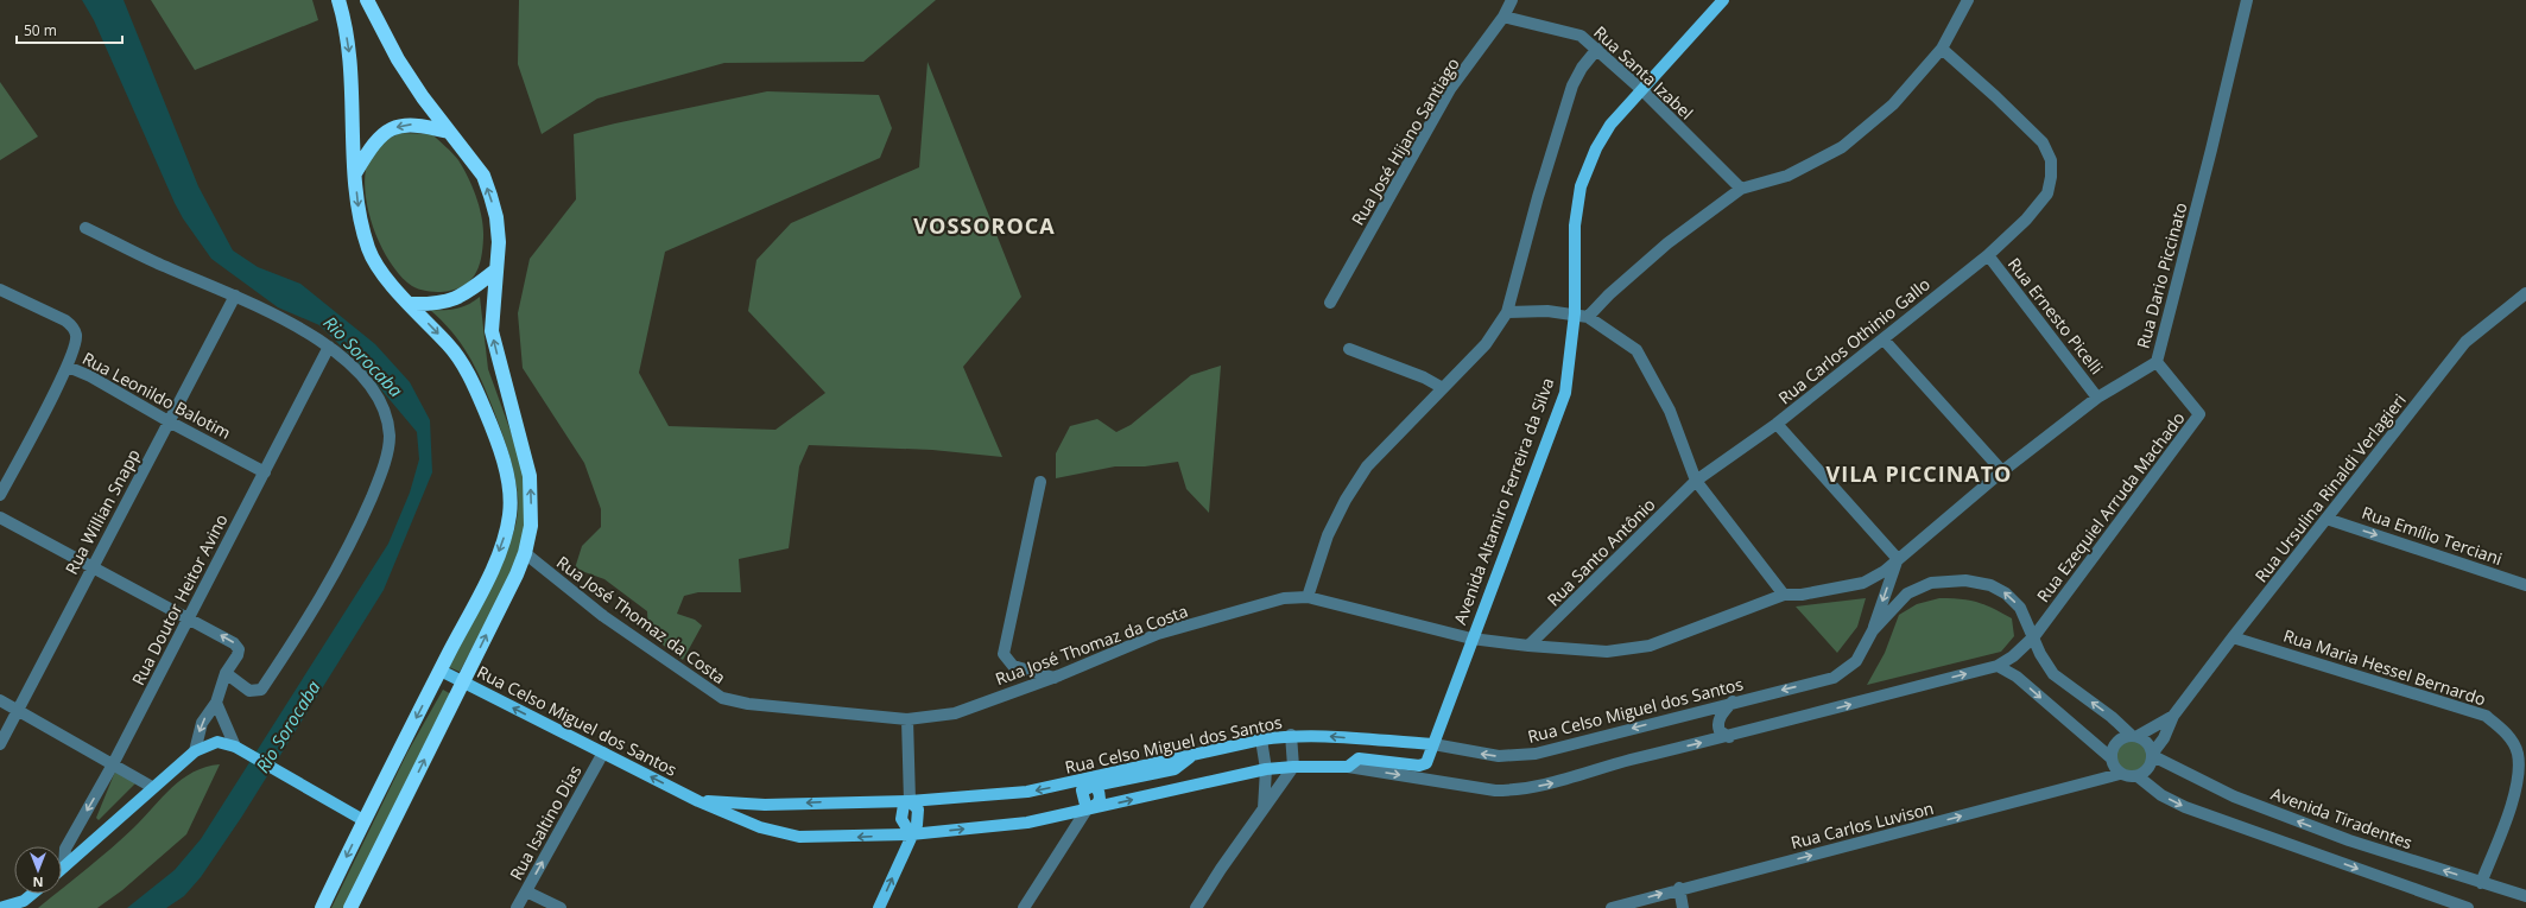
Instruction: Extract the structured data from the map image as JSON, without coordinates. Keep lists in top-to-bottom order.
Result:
{
  "streets": {
    "main road": ["Avenida Altamiro Ferreira da Silva", "Rua Celso Miguel dos Santos"],
    "street": [
      "Rua Santa Izabel",
      "Rua José Hijano Santiago",
      "Rua Dario Piccinato",
      "Rua Ernesto Picelli",
      "Rua Carlos Othinio Gallo",
      "Rua Leonildo Balotim",
      "Rua Ursulina Rinaldi Verlagieri",
      "Rua Ezequiel Arruda Machado",
      "Rua Willian Snapp",
      "Rua Emílio Terciani",
      "Rua Santo Antônio",
      "Rua Doutor Heitor Avino",
      "Rua José Thomaz da Costa",
      "Rua Maria Hessel Bernardo",
      "Avenida Tiradentes",
      "Rua Isaltino Dias",
      "Rua Carlos Luvison"
    ]
  },
  "crossings": [
    ["Rua Santa Izabel", "Rua José Hijano Santiago"],
    ["Rua Santa Izabel", "Avenida Altamiro Ferreira da Silva"],
    ["Rua Dario Piccinato", "Rua Ernesto Picelli"],
    ["Rua Dario Piccinato", "Rua Ezequiel Arruda Machado"],
    ["Rua Dario Piccinato", "Rua Santo Antônio"],
    ["Rua Dario Piccinato", "Rua José Thomaz da Costa"],
    ["Rua Ernesto Picelli", "Rua Carlos Othinio Gallo"],
    ["Rua Carlos Othinio Gallo", "Rua Santo Antônio"],
    ["Rua Leonildo Balotim", "Rua Willian Snapp"],
    ["Rua Leonildo Balotim", "Rua Doutor Heitor Avino"],
    ["Rua Ursulina Rinaldi Verlagieri", "Rua Emílio Terciani"],
    ["Rua Ursulina Rinaldi Verlagieri", "Rua Maria Hessel Bernardo"],
    ["Rua Ursulina Rinaldi Verlagieri", "Avenida Tiradentes"],
    ["Rua Ursulina Rinaldi Verlagieri", "Rua Carlos Luvison"],
    ["Avenida Altamiro Ferreira da Silva", "Rua José Thomaz da Costa"],
    ["Avenida Altamiro Ferreira da Silva", "Rua Celso Miguel dos Santos"],
    ["Rua Ezequiel Arruda Machado", "Rua Celso Miguel dos Santos"],
    ["Rua Santo Antônio", "Rua José Thomaz da Costa"],
    ["Rua Maria Hessel Bernardo", "Avenida Tiradentes"],
    ["Rua Celso Miguel dos Santos", "Rua Isaltino Dias"],
    ["Avenida Tiradentes", "Rua Carlos Luvison"]
  ],
  "one_way": ["Rua Emílio Terciani", "Rua Isaltino Dias", "Rua Carlos Luvison"],
  "districts": ["VOSSOROCA", "VILA PICCINATO"],
  "water": ["Rio Sorocaba"],
  "scale_bar": "50 m",
  "north": "bottom"
}
